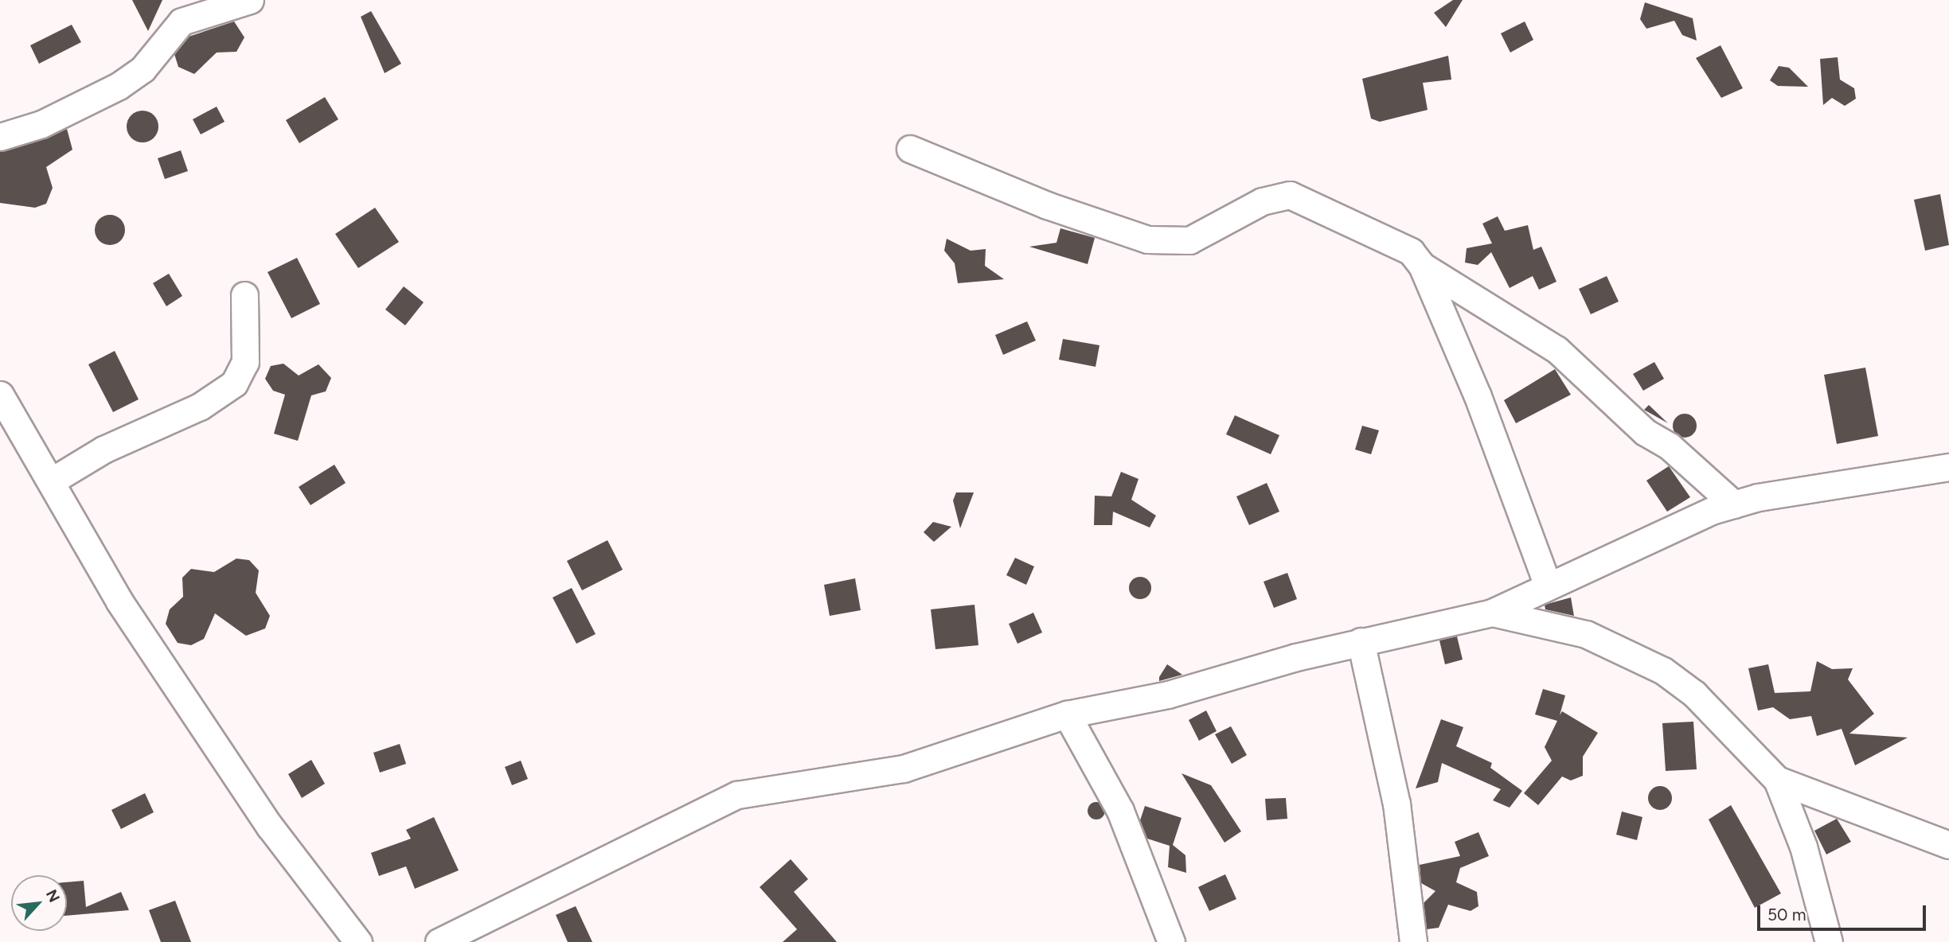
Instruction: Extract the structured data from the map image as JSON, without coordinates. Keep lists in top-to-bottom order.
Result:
{
  "scale_bar": "50 m",
  "north": "top right"
}
